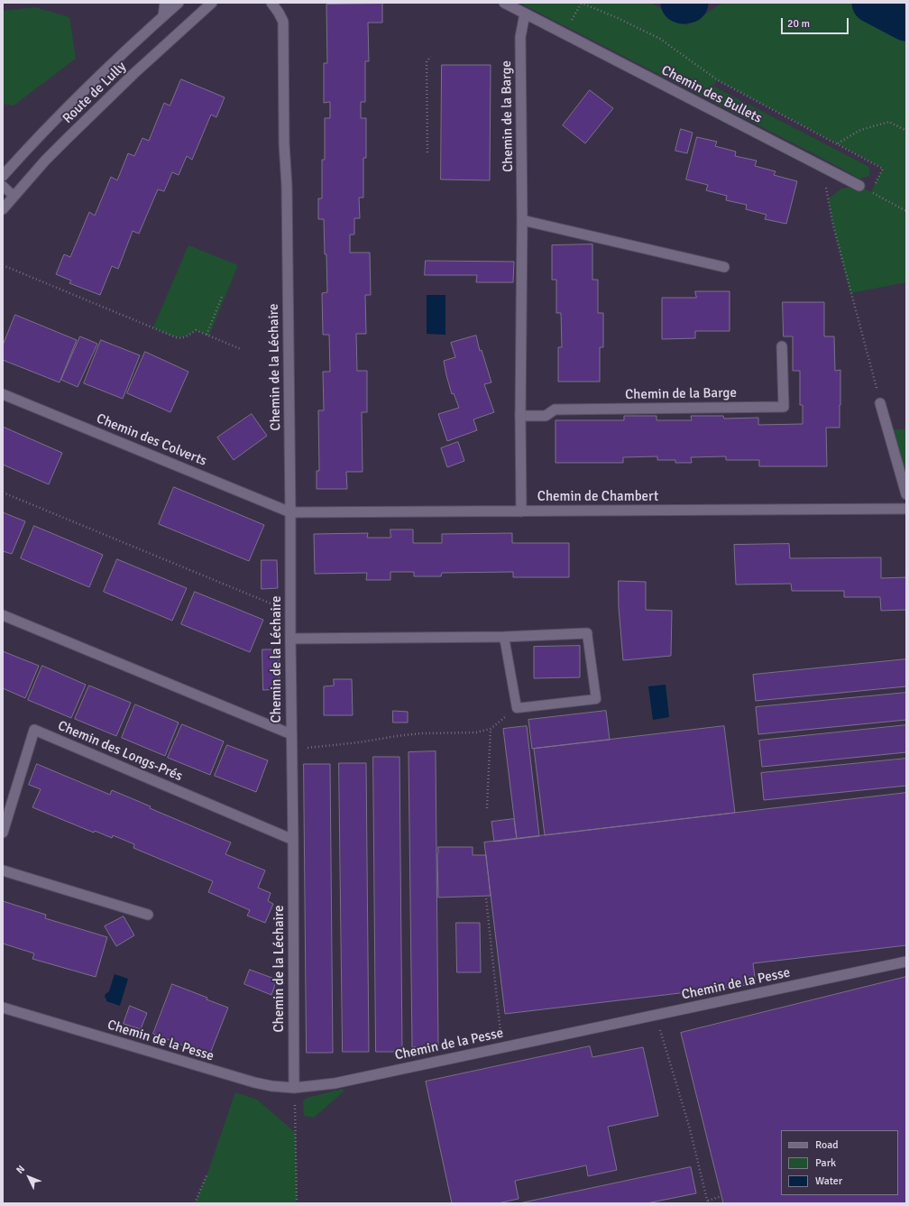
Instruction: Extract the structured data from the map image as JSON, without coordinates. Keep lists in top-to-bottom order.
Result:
{
  "streets": {
    "street": [
      "Route de Lully",
      "Chemin des Bullets",
      "Chemin de la Barge",
      "Chemin de la Léchaire",
      "Chemin des Colverts",
      "Chemin de Chambert",
      "Chemin des Longs-Prés",
      "Chemin de la Pesse"
    ]
  },
  "crossings": [
    ["Chemin des Bullets", "Chemin de la Barge"],
    ["Chemin de la Barge", "Chemin de Chambert"],
    ["Chemin de la Léchaire", "Chemin des Colverts"],
    ["Chemin de la Léchaire", "Chemin de Chambert"],
    ["Chemin de la Léchaire", "Chemin des Longs-Prés"],
    ["Chemin de la Léchaire", "Chemin de la Pesse"],
    ["Chemin des Colverts", "Chemin de Chambert"]
  ],
  "legend": ["Road", "Park", "Water"],
  "scale_bar": "20 m",
  "north": "top left"
}
